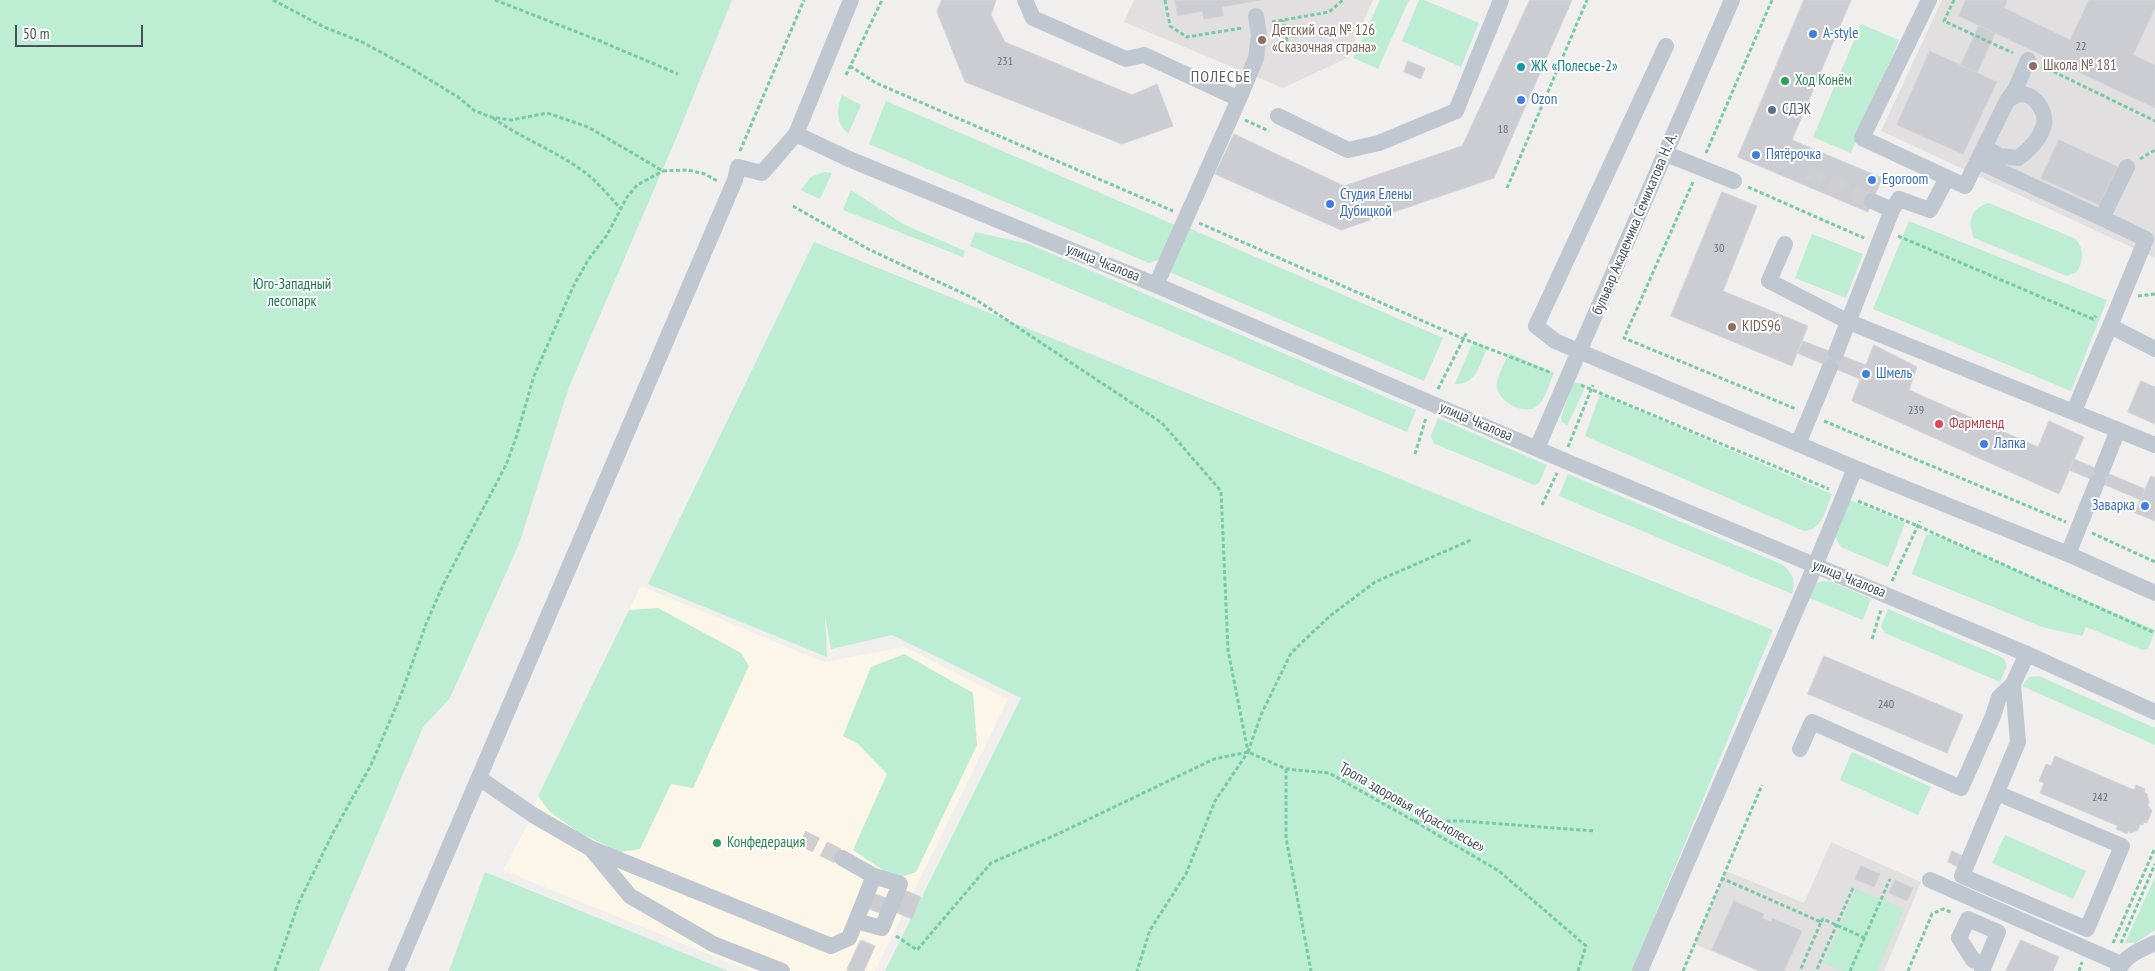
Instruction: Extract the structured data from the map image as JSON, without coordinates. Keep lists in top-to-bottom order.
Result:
{
  "streets": {
    "street": ["бульвар Академика Семихатова Н. А.", "улица Чкалова"],
    "path": ["Тропа здоровья «Краснолесье»"]
  },
  "crossings": [
    ["бульвар Академика Семихатова Н. А.", "улица Чкалова"]
  ],
  "districts": ["ПОЛЕСЬЕ"],
  "parks": ["Юго-Западный лесопарк"],
  "places": [
    "A-style",
    "Детский сад № 126 «Сказочная страна»",
    "Школа № 181",
    "ЖК «Полесье-2»",
    "Ход Конём",
    "Ozon",
    "СДЭК",
    "Пятёрочка",
    "Egoroom",
    "Студия Елены Дубицкой",
    "KIDS96",
    "Шмель",
    "Фармленд",
    "Лапка",
    "Заварка",
    "Конфедерация"
  ],
  "house_numbers": [
    "22",
    "231",
    "18",
    "30",
    "239",
    "240",
    "242"
  ],
  "scale_bar": "50 m"
}
